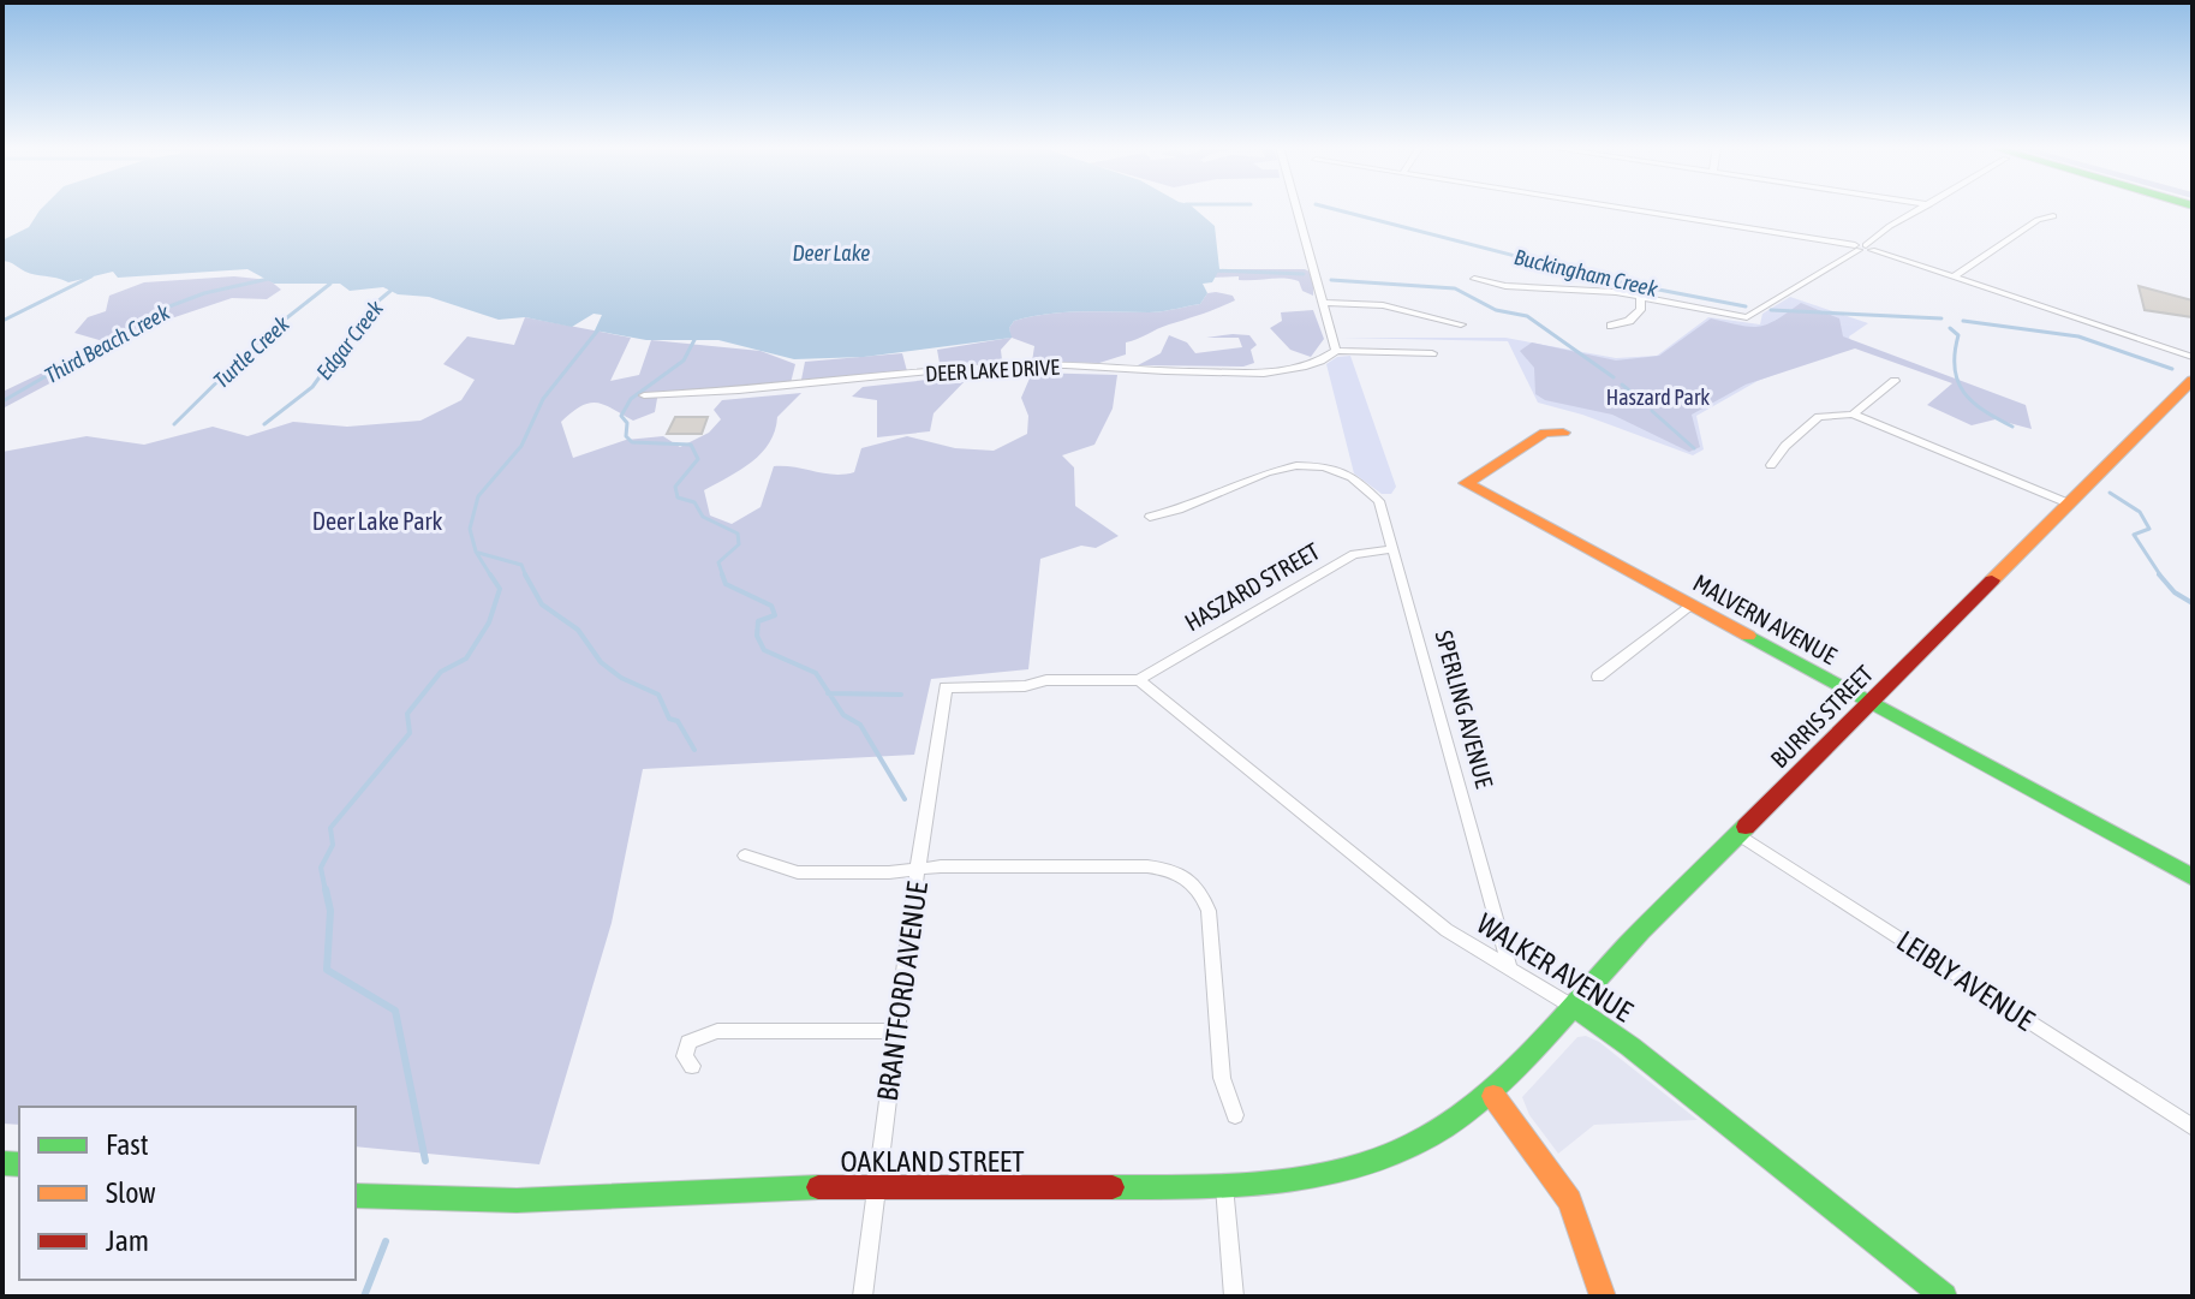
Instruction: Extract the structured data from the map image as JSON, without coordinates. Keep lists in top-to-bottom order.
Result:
{
  "streets": {
    "street": [
      "DEER LAKE DRIVE",
      "HASZARD STREET",
      "MALVERN AVENUE",
      "SPERLING AVENUE",
      "BURRIS STREET",
      "WALKER AVENUE",
      "LEIBLY AVENUE",
      "BRANTFORD AVENUE",
      "OAKLAND STREET"
    ]
  },
  "crossings": [
    ["HASZARD STREET", "SPERLING AVENUE"],
    ["HASZARD STREET", "WALKER AVENUE"],
    ["HASZARD STREET", "BRANTFORD AVENUE"],
    ["MALVERN AVENUE", "BURRIS STREET"],
    ["SPERLING AVENUE", "WALKER AVENUE"],
    ["BURRIS STREET", "WALKER AVENUE"],
    ["BURRIS STREET", "LEIBLY AVENUE"],
    ["BURRIS STREET", "OAKLAND STREET"],
    ["WALKER AVENUE", "BRANTFORD AVENUE"],
    ["BRANTFORD AVENUE", "OAKLAND STREET"]
  ],
  "water": [
    "Deer Lake",
    "Buckingham Creek",
    "Edgar Creek",
    "Third Beach Creek",
    "Turtle Creek"
  ],
  "parks": ["Haszard Park", "Deer Lake Park"],
  "legend": ["Fast", "Slow", "Jam"]
}
